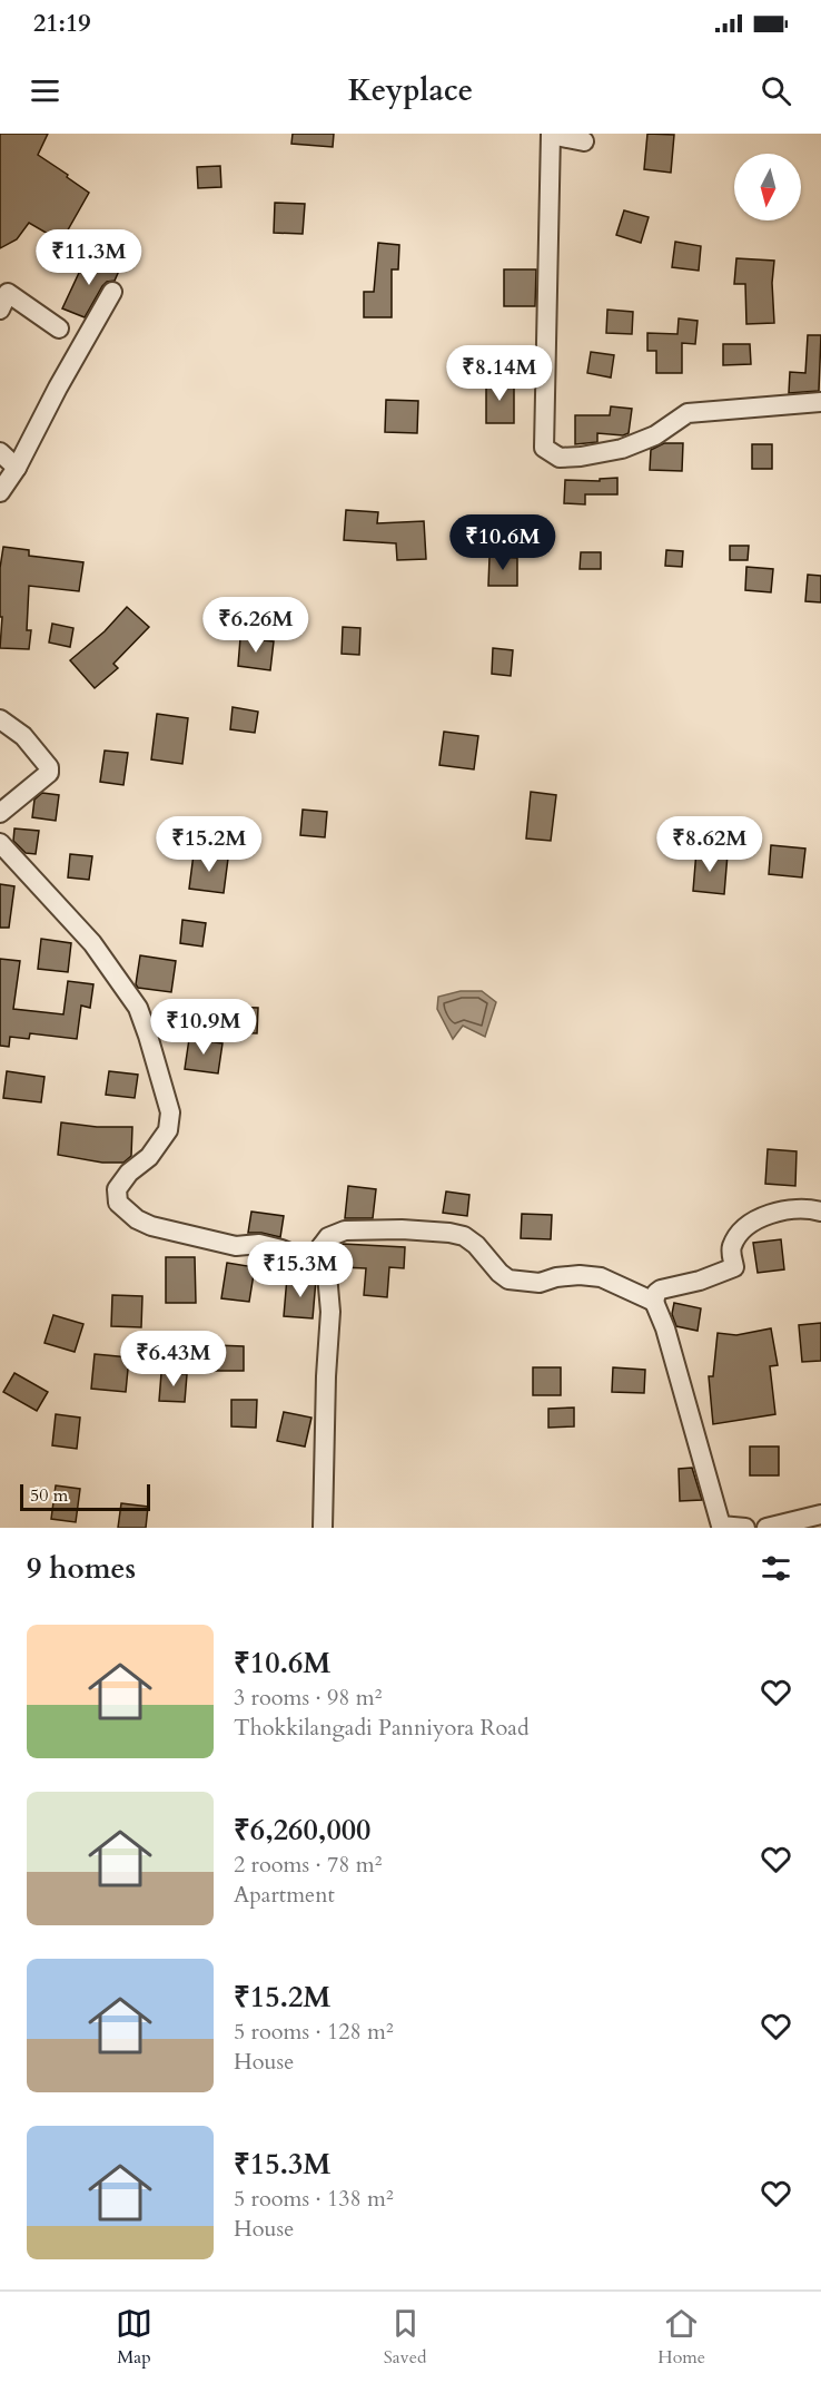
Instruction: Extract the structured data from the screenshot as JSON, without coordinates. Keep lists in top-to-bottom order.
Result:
{
  "scale_bar": "50 m",
  "north": "bottom",
  "page": {
    "status": "21:19",
    "header": "Keyplace",
    "price": [
      "₹11.3M",
      "₹8.14M",
      "₹10.6M",
      "₹6.26M",
      "₹15.2M",
      "₹8.62M",
      "₹10.9M",
      "₹15.3M",
      "₹6.43M"
    ],
    "scale": "50 m",
    "heading": "9 homes",
    "list": [
      {
        "name": "₹10.6M",
        "note": "3 rooms · 98 m² · Thokkilangadi Panniyora Road"
      },
      {
        "name": "₹6,260,000",
        "note": "2 rooms · 78 m² · Apartment"
      },
      {
        "name": "₹15.2M",
        "note": "5 rooms · 128 m² · House"
      },
      {
        "name": "₹15.3M",
        "note": "5 rooms · 138 m² · House"
      }
    ],
    "tabs": ["Map", "Saved", "Home"]
  }
}
